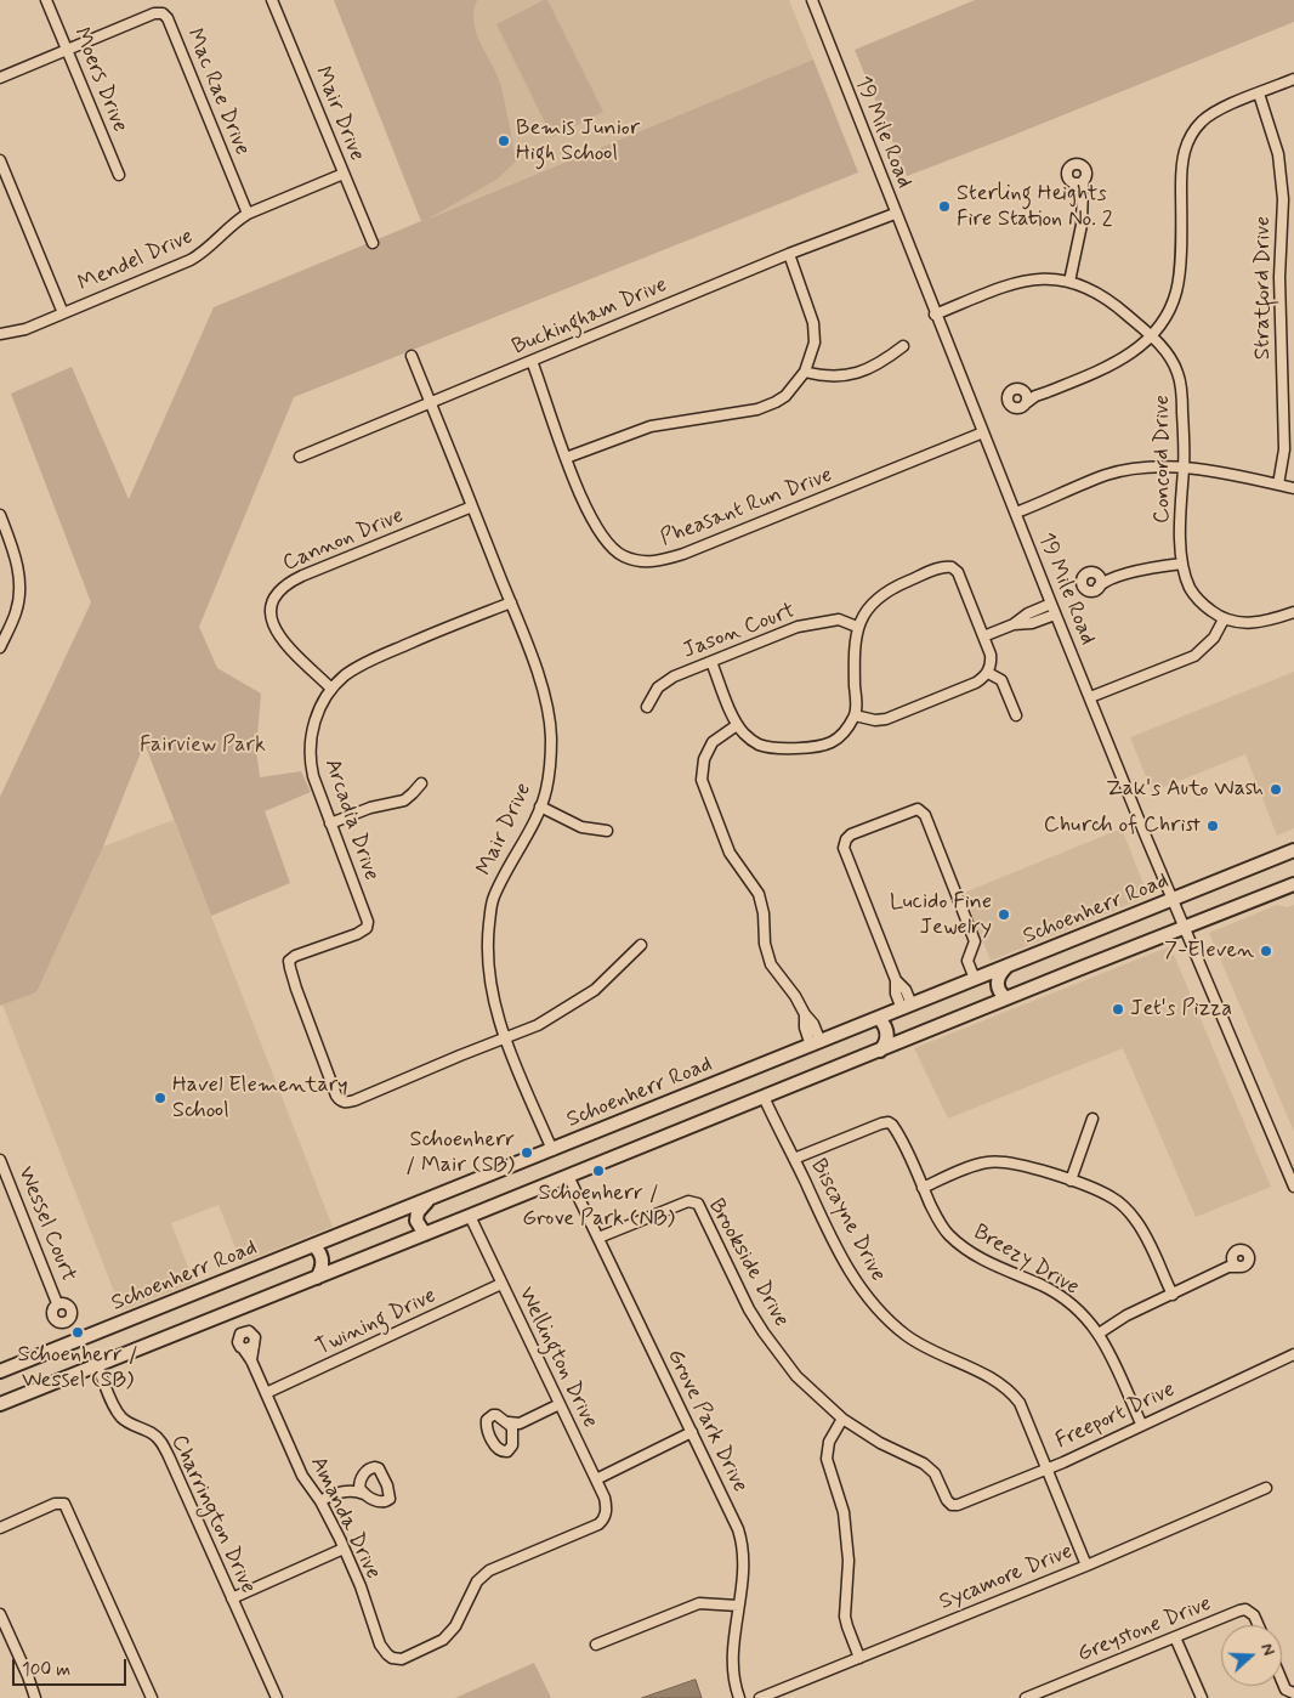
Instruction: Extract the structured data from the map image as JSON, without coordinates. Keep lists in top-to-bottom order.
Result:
{
  "streets": {
    "main road": ["Schoenherr Road"],
    "street": [
      "Moers Drive",
      "Mac Rae Drive",
      "Mair Drive",
      "19 Mile Road",
      "Mendel Drive",
      "Stratford Drive",
      "Buckingham Drive",
      "Concord Drive",
      "Pheasant Run Drive",
      "Cannon Drive",
      "Jason Court",
      "Arcadia Drive",
      "Biscayne Drive",
      "Wessel Court",
      "Breezy Drive",
      "Brookside Drive",
      "Twining Drive",
      "Wellington Drive",
      "Freeport Drive",
      "Grove Park Drive",
      "Charrington Drive",
      "Amanda Drive",
      "Sycamore Drive",
      "Greystone Drive"
    ]
  },
  "crossings": [
    ["Moers Drive", "Mac Rae Drive"],
    ["Mac Rae Drive", "Mendel Drive"],
    ["Mair Drive", "Mendel Drive"],
    ["Mair Drive", "Buckingham Drive"],
    ["Mair Drive", "Cannon Drive"],
    ["Mair Drive", "Arcadia Drive"],
    ["Mair Drive", "Schoenherr Road"],
    ["19 Mile Road", "Buckingham Drive"],
    ["19 Mile Road", "Concord Drive"],
    ["19 Mile Road", "Pheasant Run Drive"],
    ["19 Mile Road", "Schoenherr Road"],
    ["Buckingham Drive", "Pheasant Run Drive"],
    ["Cannon Drive", "Arcadia Drive"],
    ["Biscayne Drive", "Breezy Drive"],
    ["Biscayne Drive", "Freeport Drive"],
    ["Biscayne Drive", "Sycamore Drive"],
    ["Breezy Drive", "Freeport Drive"],
    ["Brookside Drive", "Freeport Drive"],
    ["Brookside Drive", "Grove Park Drive"],
    ["Twining Drive", "Wellington Drive"],
    ["Twining Drive", "Amanda Drive"],
    ["Wellington Drive", "Amanda Drive"]
  ],
  "parks": ["Fairview Park"],
  "places": [
    "Bemis Junior High School",
    "Sterling Heights Fire Station No. 2",
    "Zak's Auto Wash",
    "Church of Christ",
    "Lucido Fine Jewelry",
    "7-Eleven",
    "Jet's Pizza",
    "Havel Elementary School",
    "Schoenherr / Mair (SB)",
    "Schoenherr / Grove Park (NB)",
    "Schoenherr / Wessel (SB)"
  ],
  "scale_bar": "100 m",
  "north": "right"
}
